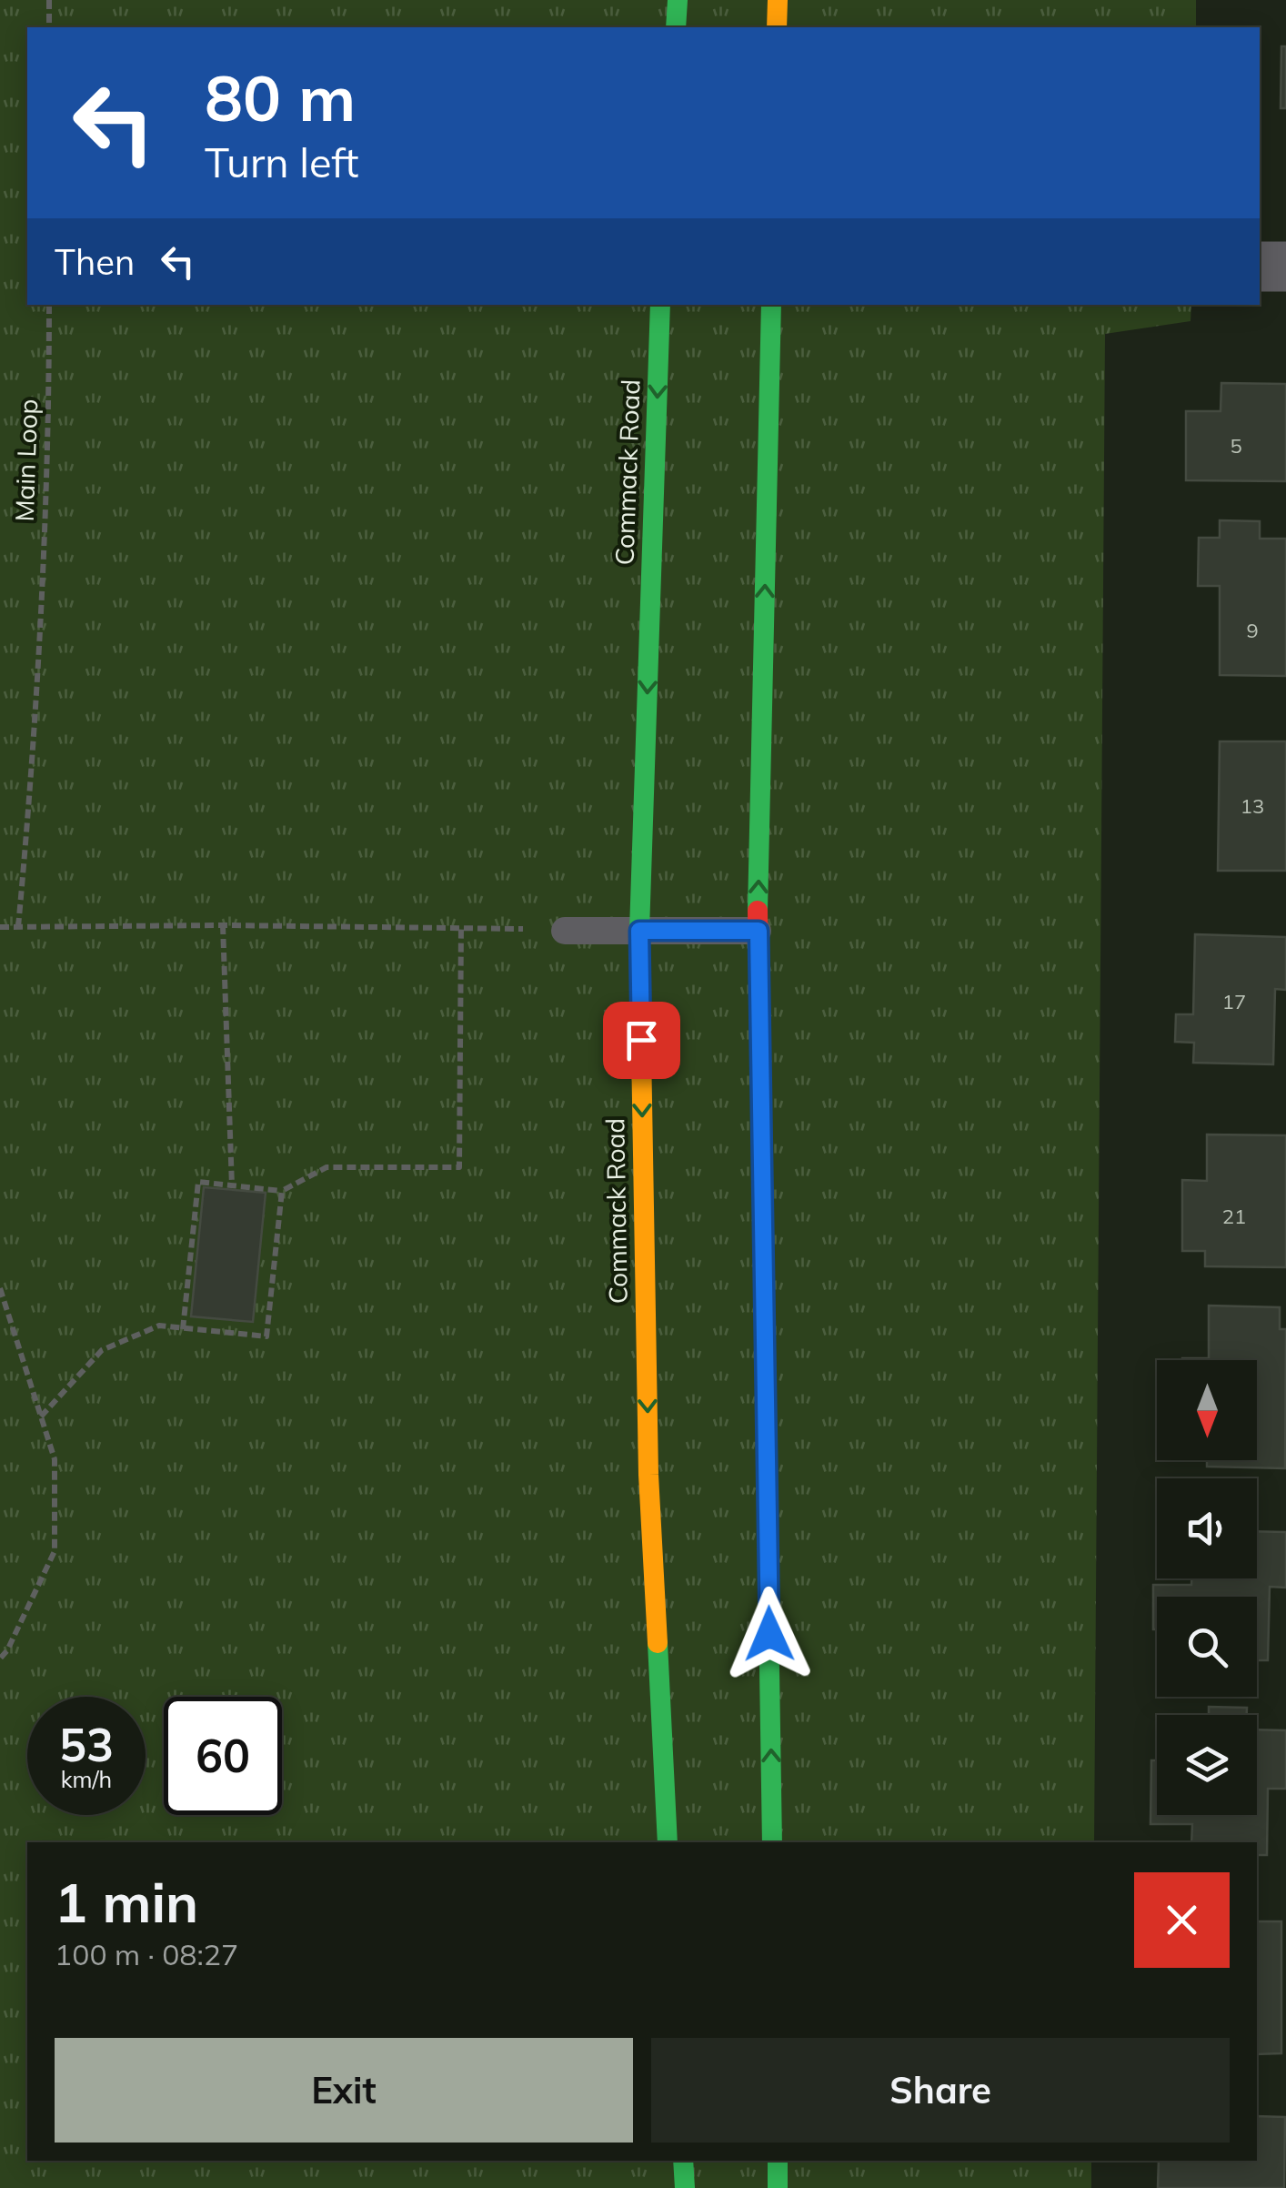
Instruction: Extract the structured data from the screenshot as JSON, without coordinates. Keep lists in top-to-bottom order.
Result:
{
  "streets": {
    "main road": ["Commack Road"],
    "path": ["Main Loop"]
  },
  "house_numbers": [
    "5",
    "9",
    "13",
    "17",
    "21"
  ],
  "north": "bottom",
  "page": {
    "turn": ["80 m", "Turn left"],
    "then": "Then",
    "speed": "53 km/h",
    "limit": "60",
    "heading": ["1 min", "100 m · 08:27"],
    "buttons": ["Exit", "Share"]
  }
}
